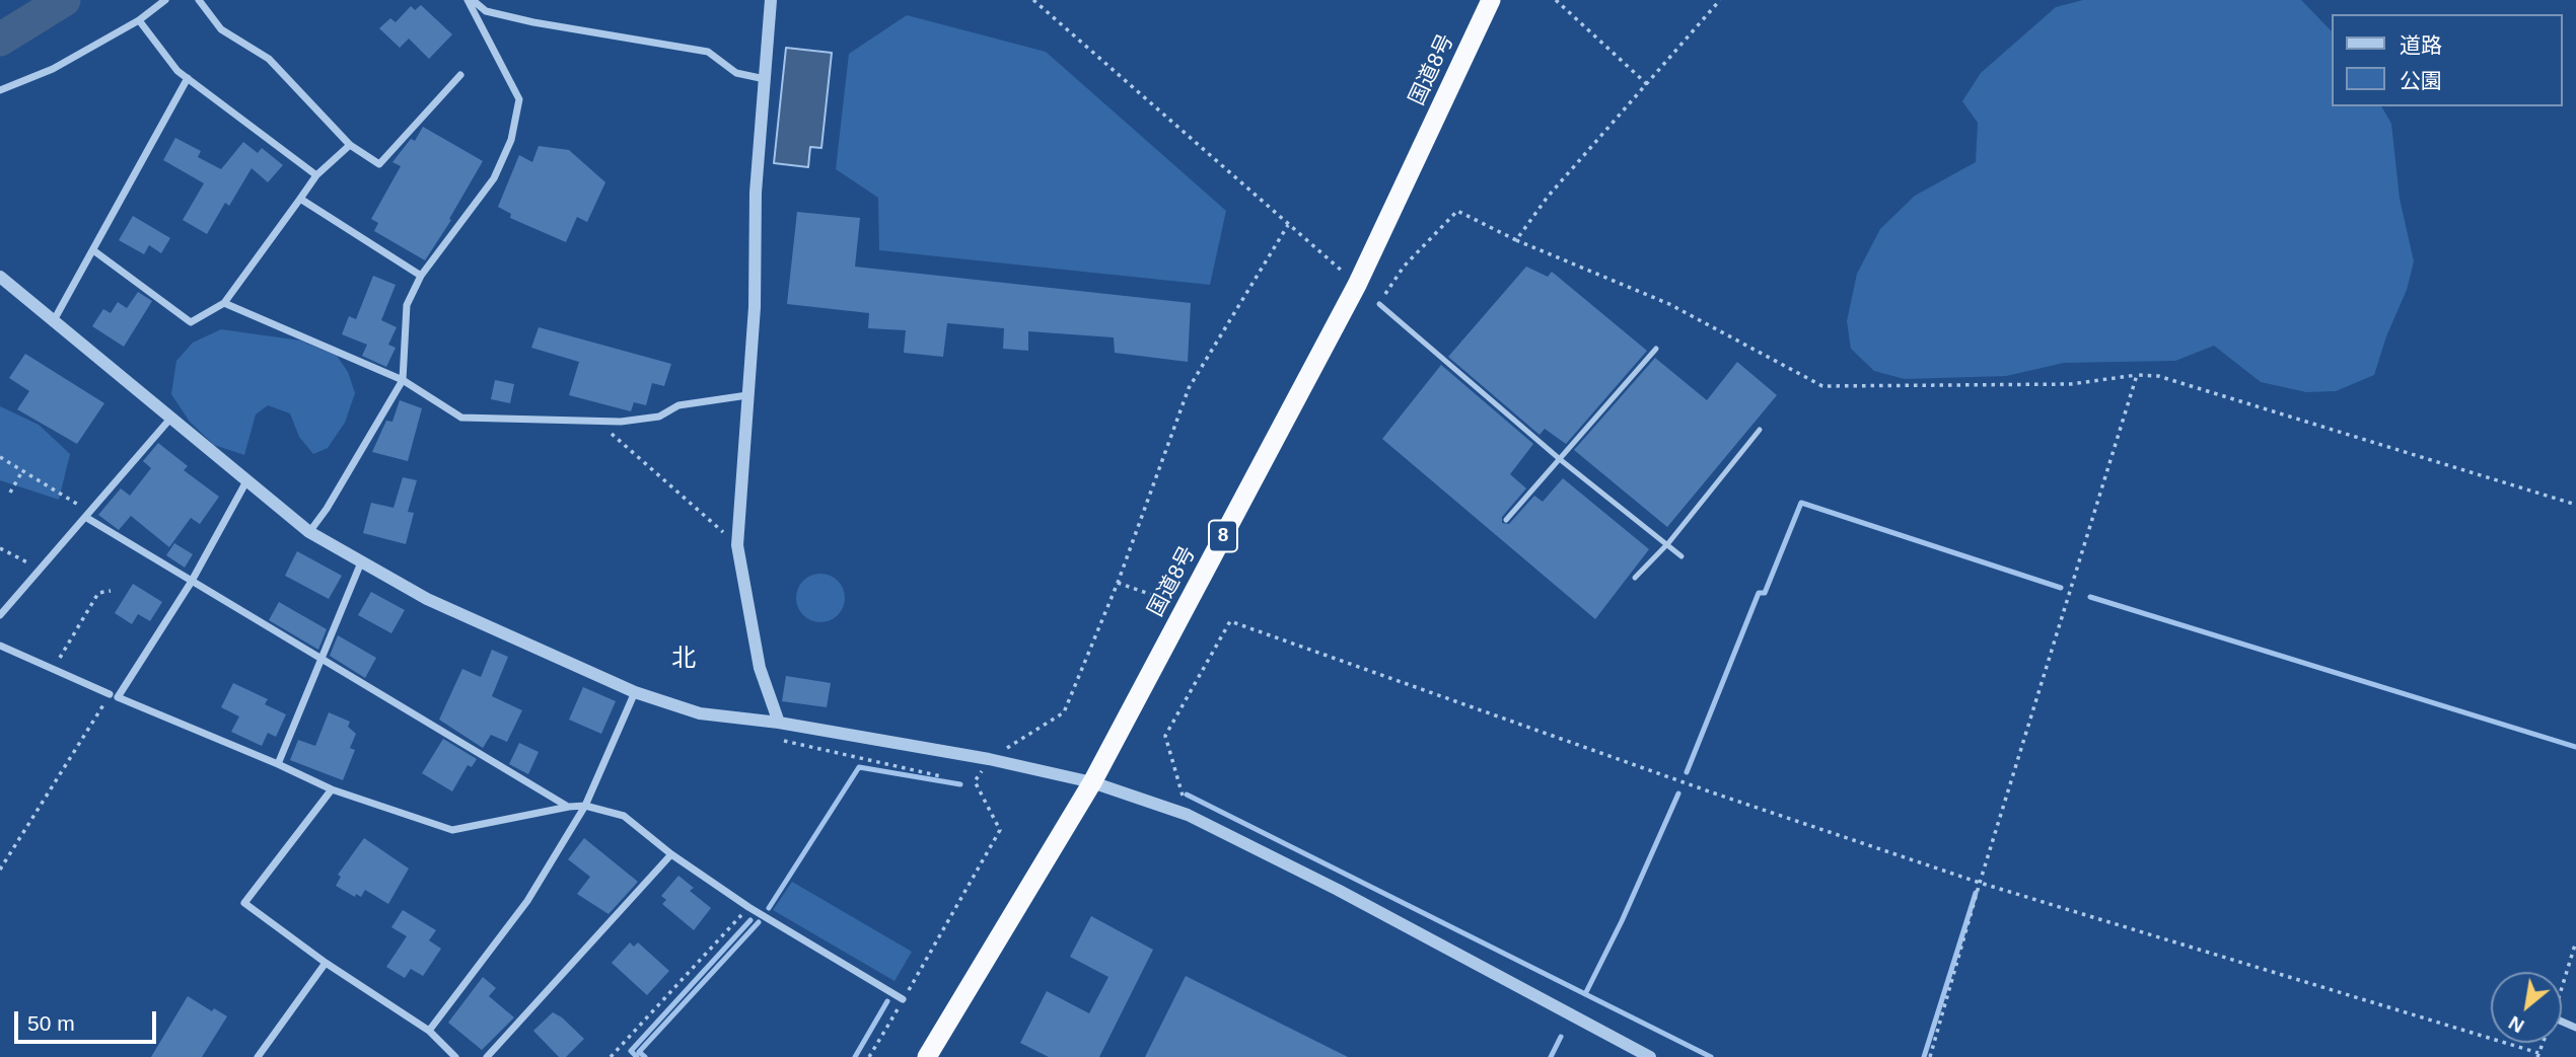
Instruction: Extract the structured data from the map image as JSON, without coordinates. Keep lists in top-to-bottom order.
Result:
{
  "streets": {
    "highway": ["国道8号", "8"]
  },
  "districts": ["北"],
  "legend": ["道路", "公園"],
  "scale_bar": "50 m",
  "north": "bottom left"
}
